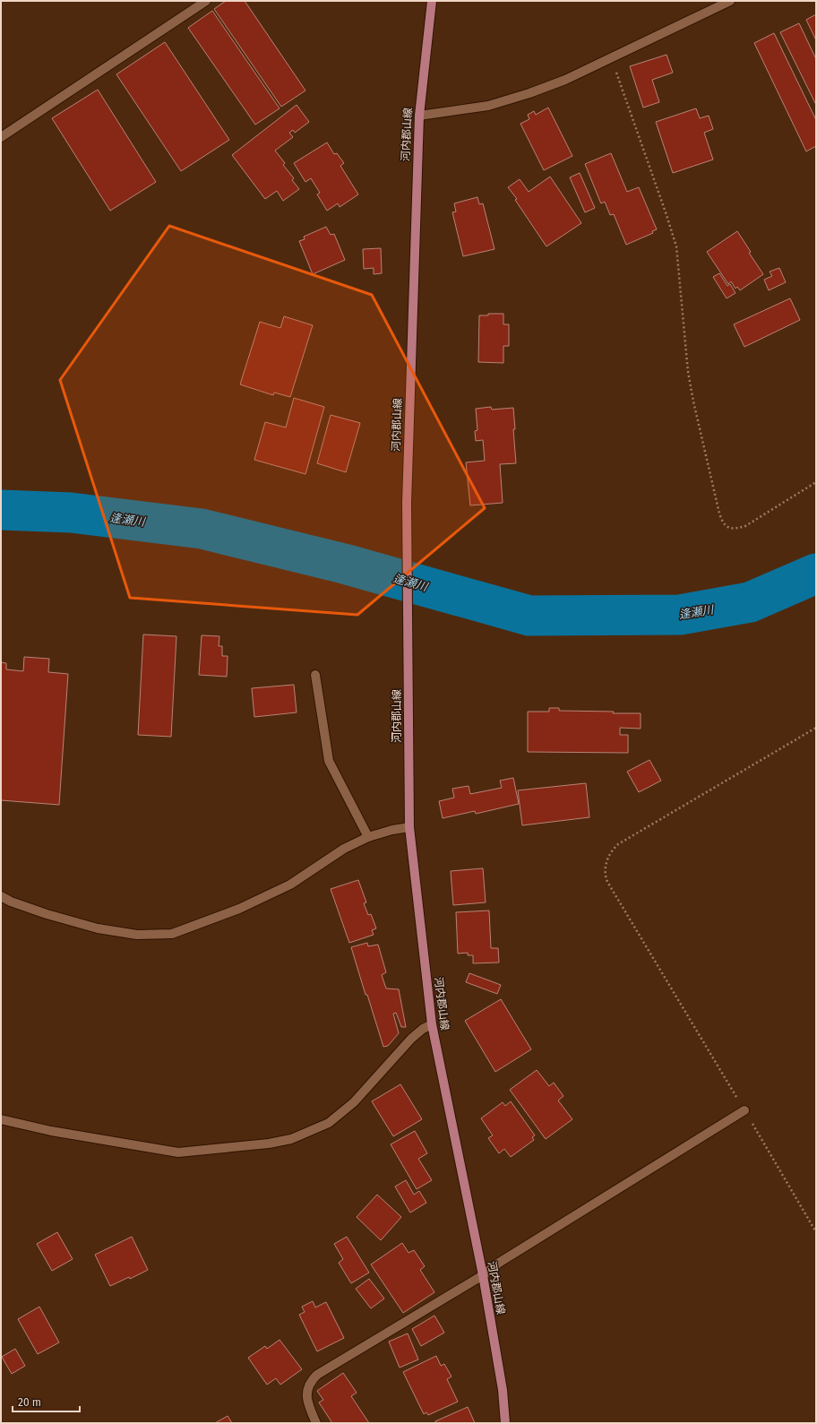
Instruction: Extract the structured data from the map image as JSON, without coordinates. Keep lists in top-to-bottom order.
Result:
{
  "streets": {
    "main road": ["河内郡山線"]
  },
  "water": ["逢瀬川"],
  "scale_bar": "20 m"
}
